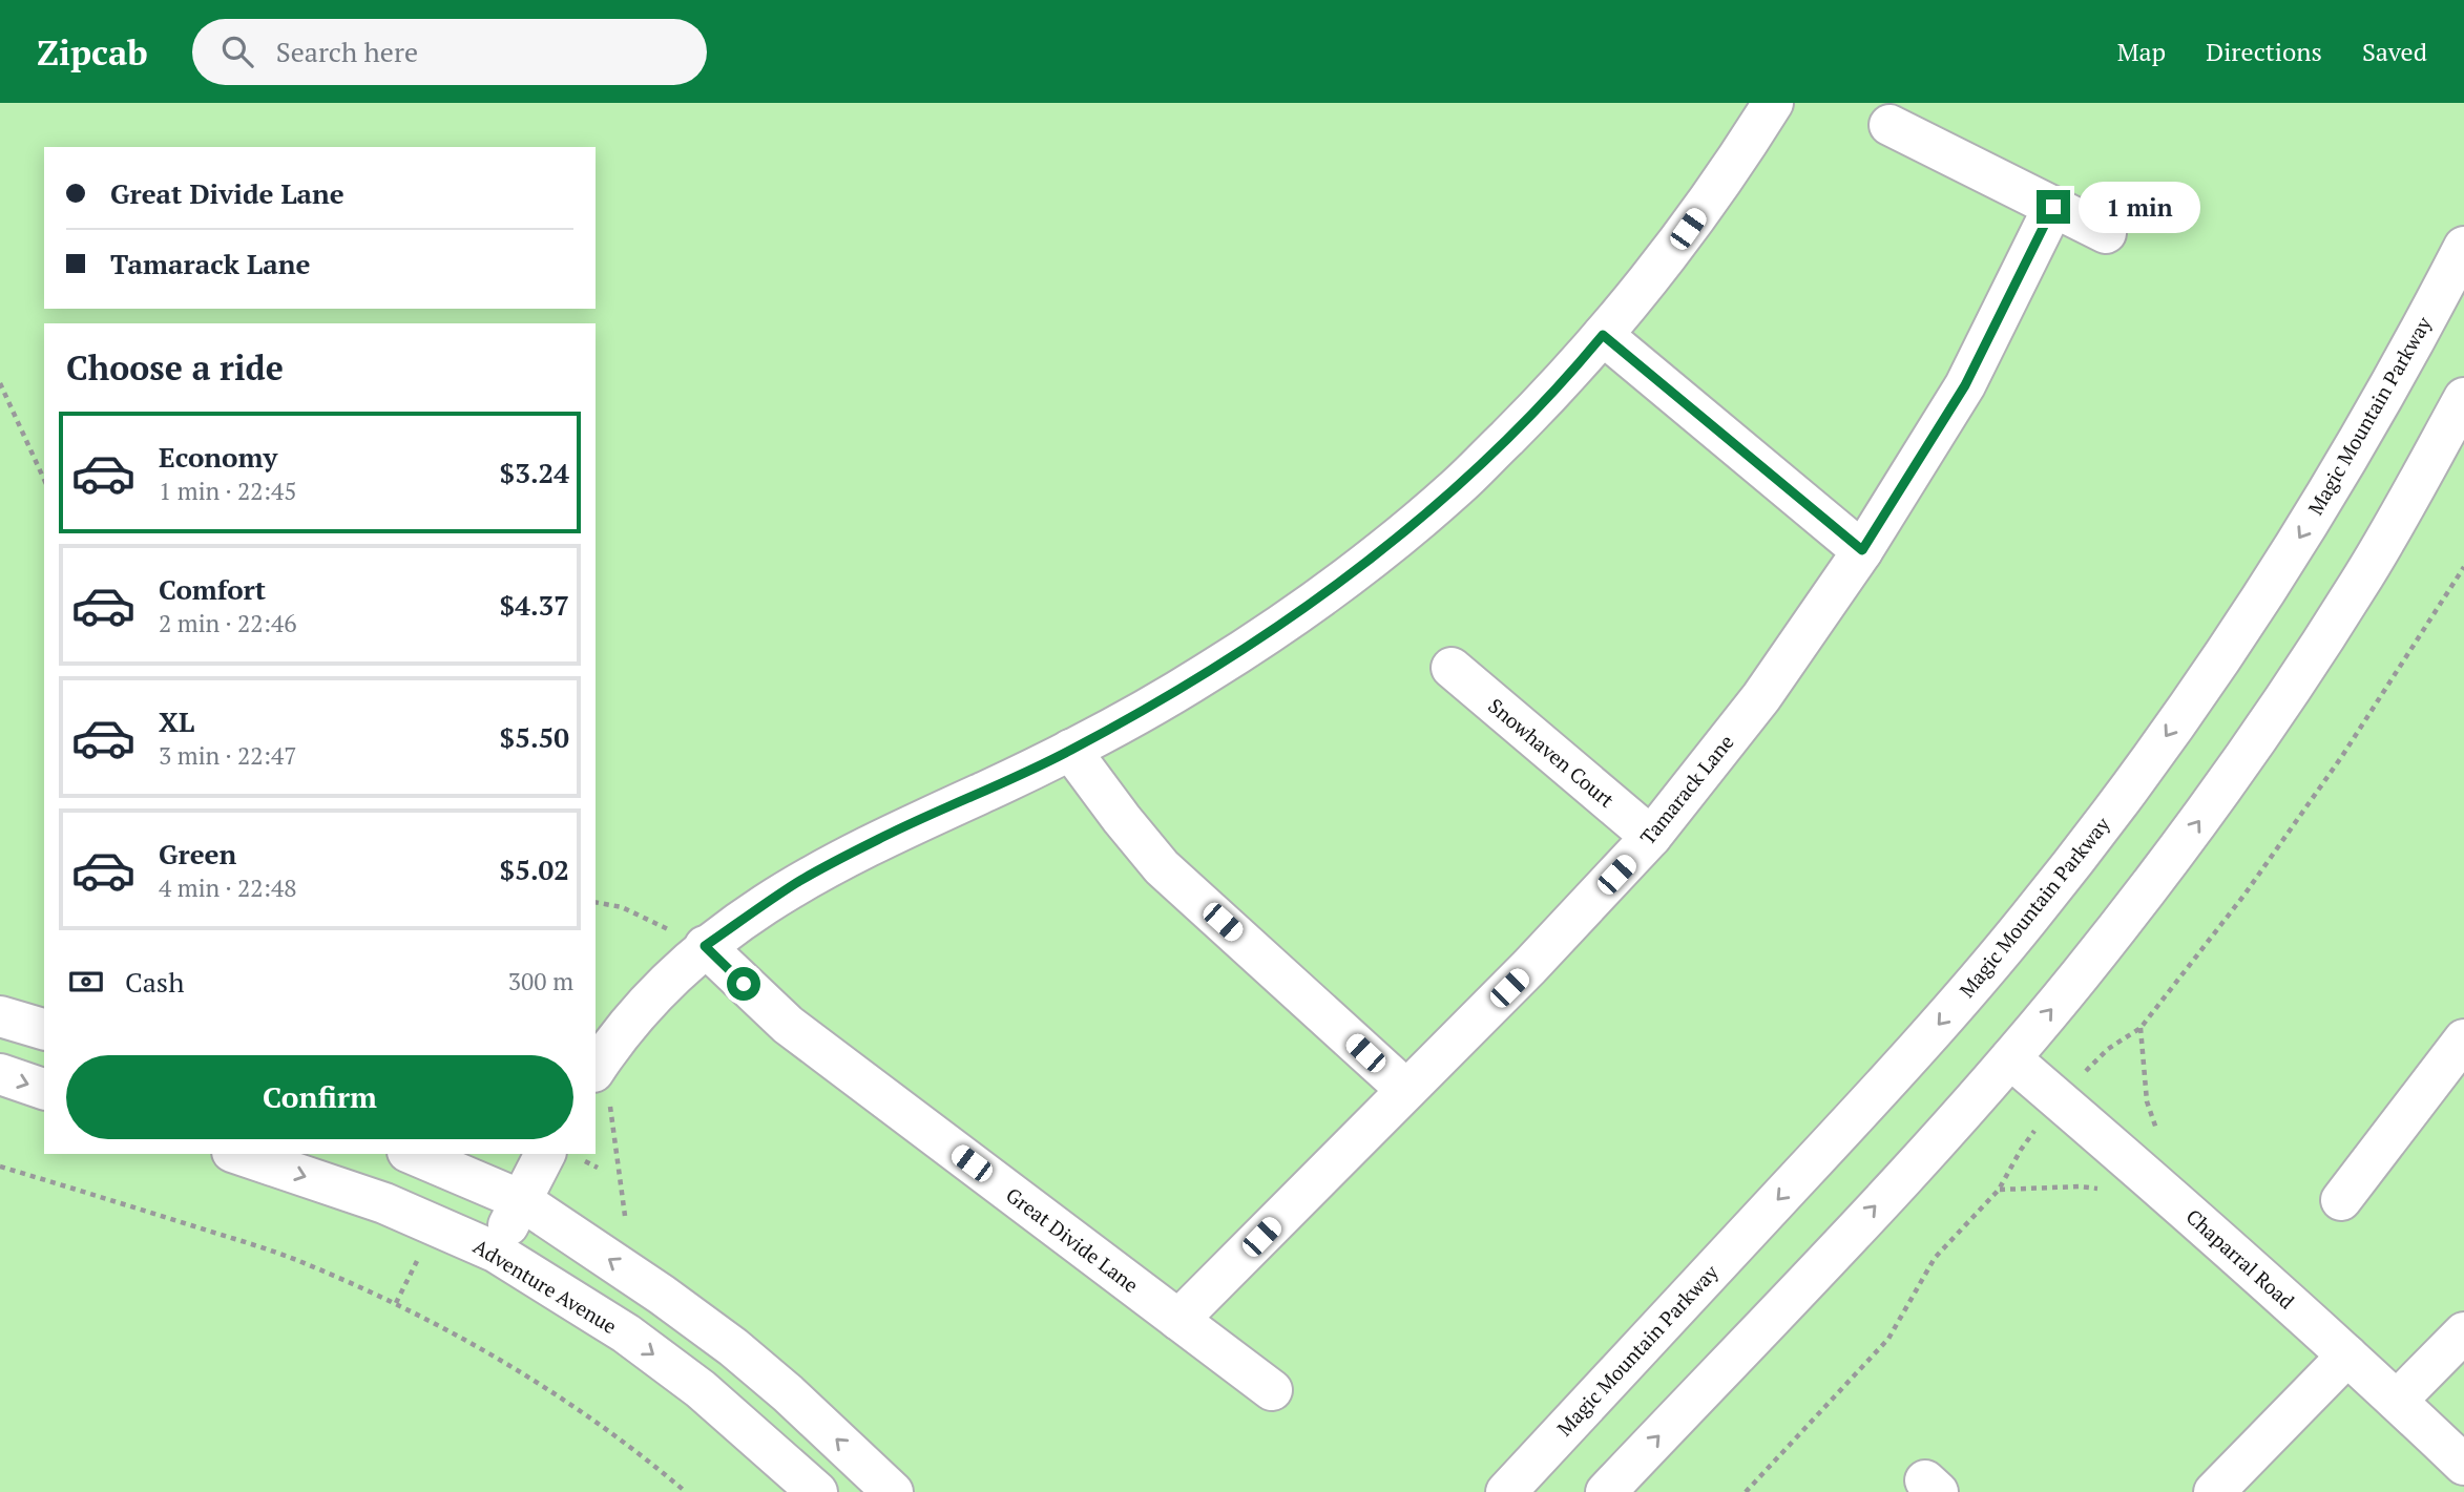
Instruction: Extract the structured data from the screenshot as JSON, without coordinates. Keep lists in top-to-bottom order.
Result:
{
  "streets": {
    "street": [
      "Magic Mountain Parkway",
      "Snowhaven Court",
      "Tamarack Lane",
      "Great Divide Lane",
      "Chaparral Road",
      "Adventure Avenue"
    ]
  },
  "crossings": [
    ["Snowhaven Court", "Tamarack Lane"],
    ["Tamarack Lane", "Great Divide Lane"]
  ],
  "page": {
    "header": "Zipcab",
    "search": "Search here",
    "nav": ["Map", "Directions", "Saved"],
    "banner": ["Great Divide Lane", "Tamarack Lane"],
    "bubble": "1 min",
    "heading": "Choose a ride",
    "list": [
      {
        "name": "Economy",
        "note": "1 min · 22:45",
        "value": "$3.24"
      },
      {
        "name": "Comfort",
        "note": "2 min · 22:46",
        "value": "$4.37"
      },
      {
        "name": "XL",
        "note": "3 min · 22:47",
        "value": "$5.50"
      },
      {
        "name": "Green",
        "note": "4 min · 22:48",
        "value": "$5.02"
      }
    ],
    "pay": ["Cash", "300 m"],
    "buttons": "Confirm"
  }
}
